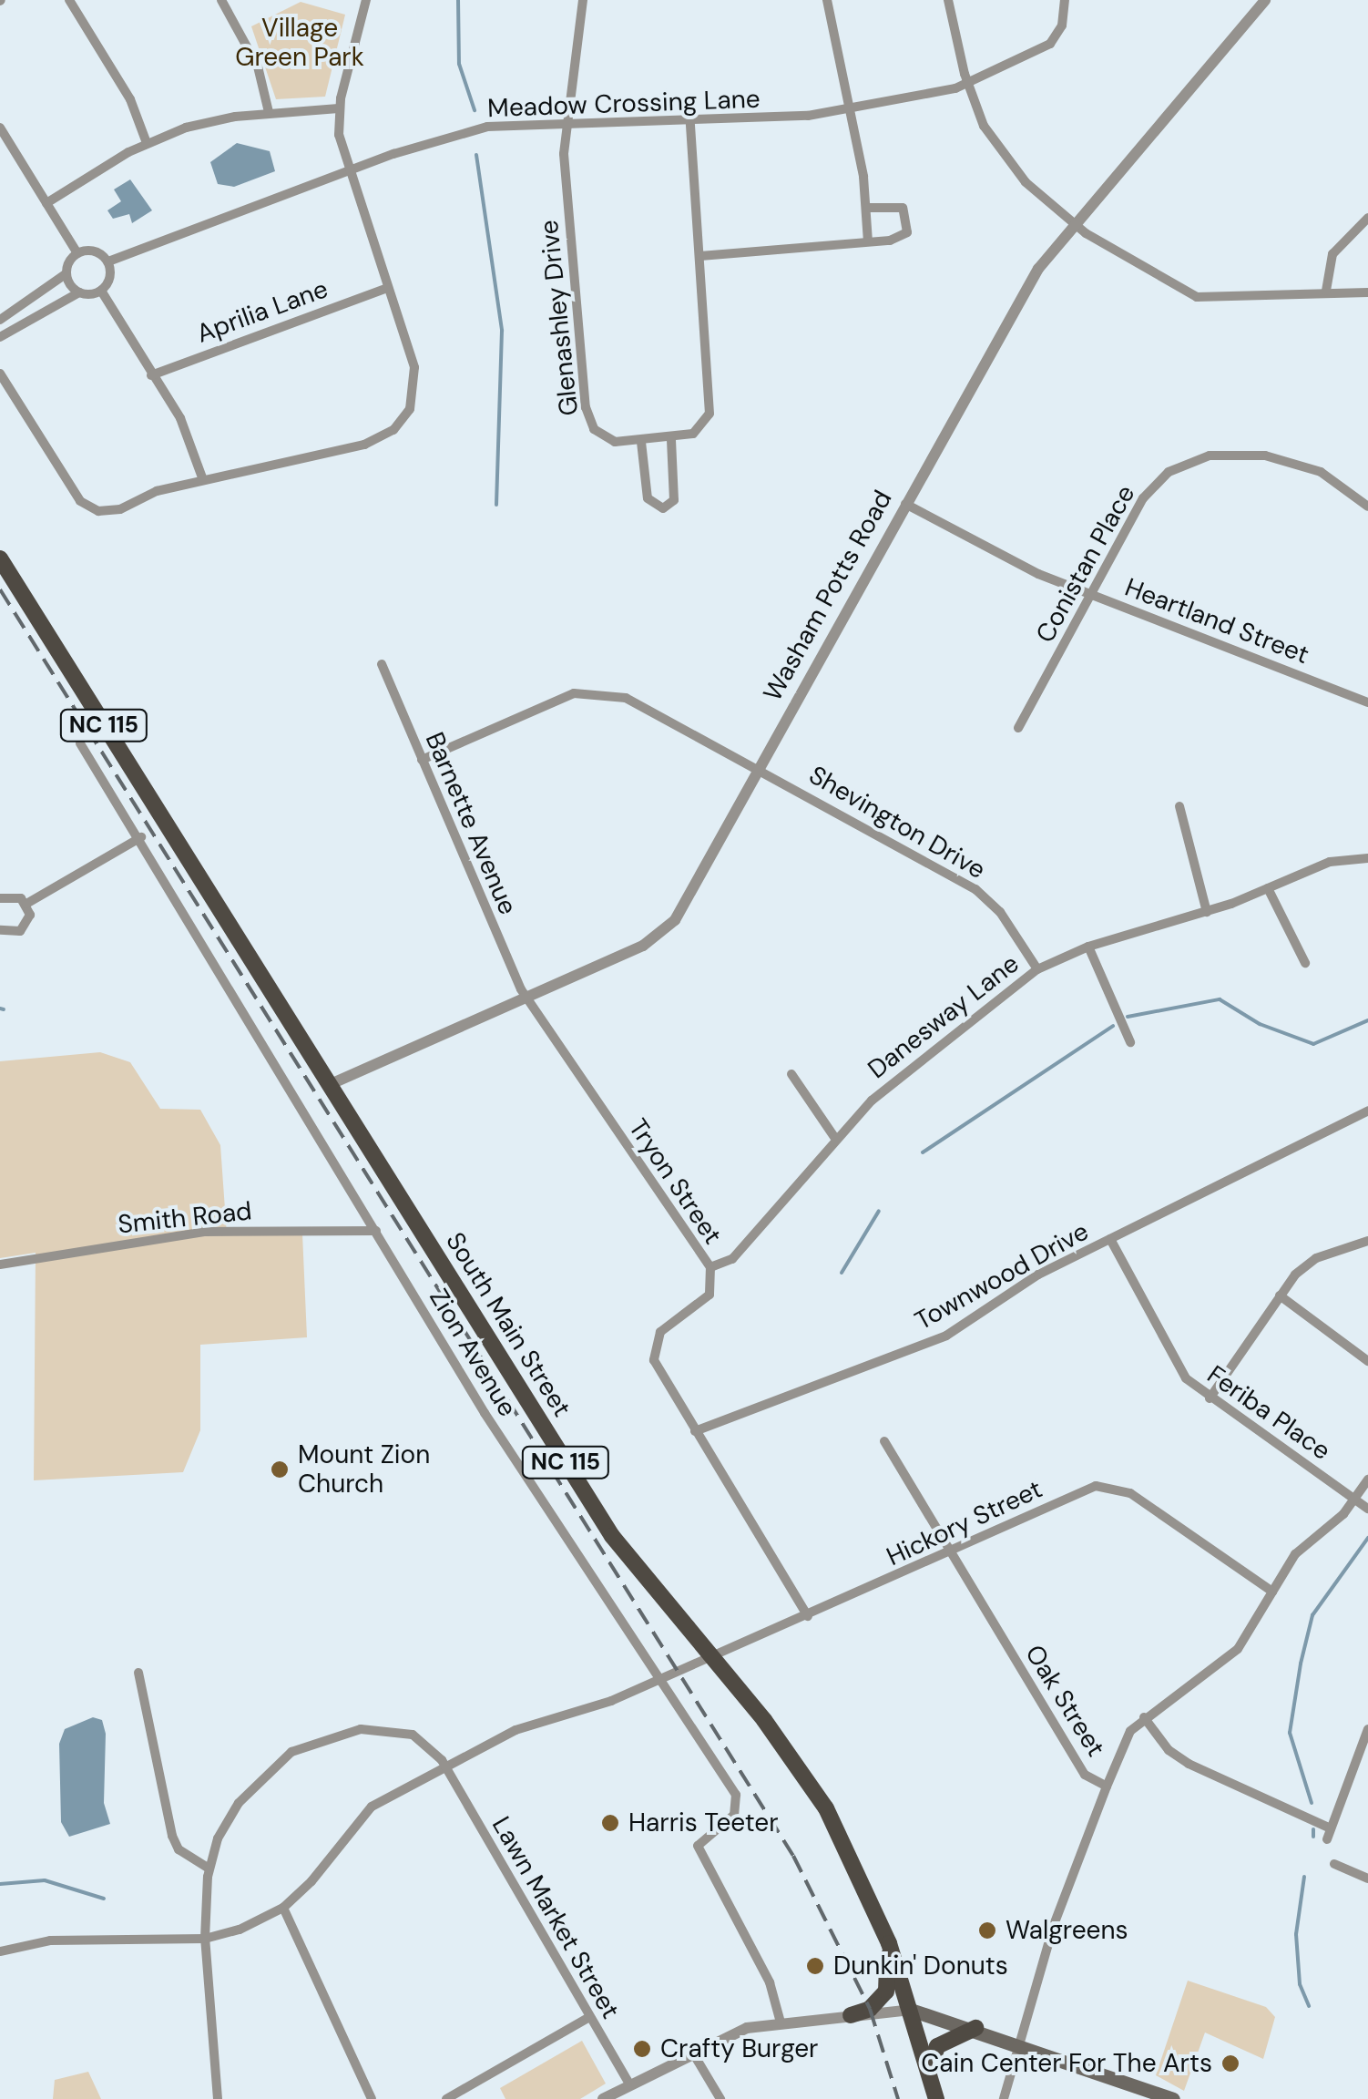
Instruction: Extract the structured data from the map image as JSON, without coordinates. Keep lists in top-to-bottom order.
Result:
{
  "streets": {
    "main road": ["NC 115", "South Main Street"],
    "street": [
      "Meadow Crossing Lane",
      "Aprilia Lane",
      "Glenashley Drive",
      "Conistan Place",
      "Washam Potts Road",
      "Heartland Street",
      "Shevington Drive",
      "Barnette Avenue",
      "Danesway Lane",
      "Tryon Street",
      "Smith Road",
      "Townwood Drive",
      "Zion Avenue",
      "Feriba Place",
      "Hickory Street",
      "Oak Street",
      "Lawn Market Street"
    ]
  },
  "crossings": [
    ["Meadow Crossing Lane", "Glenashley Drive"],
    ["Conistan Place", "Heartland Street"],
    ["Washam Potts Road", "Heartland Street"],
    ["Washam Potts Road", "Shevington Drive"],
    ["Washam Potts Road", "Barnette Avenue"],
    ["Washam Potts Road", "Tryon Street"],
    ["Washam Potts Road", "South Main Street"],
    ["NC 115", "South Main Street"],
    ["Shevington Drive", "Barnette Avenue"],
    ["Shevington Drive", "Danesway Lane"],
    ["Barnette Avenue", "Tryon Street"],
    ["Danesway Lane", "Tryon Street"],
    ["Tryon Street", "Townwood Drive"],
    ["Tryon Street", "Hickory Street"],
    ["Smith Road", "Zion Avenue"],
    ["Townwood Drive", "Feriba Place"],
    ["South Main Street", "Hickory Street"],
    ["Zion Avenue", "Hickory Street"],
    ["Hickory Street", "Oak Street"],
    ["Hickory Street", "Lawn Market Street"]
  ],
  "parks": ["Village Green Park"],
  "places": [
    "Mount Zion Church",
    "Harris Teeter",
    "Walgreens",
    "Dunkin' Donuts",
    "Crafty Burger",
    "Cain Center For The Arts"
  ]
}
